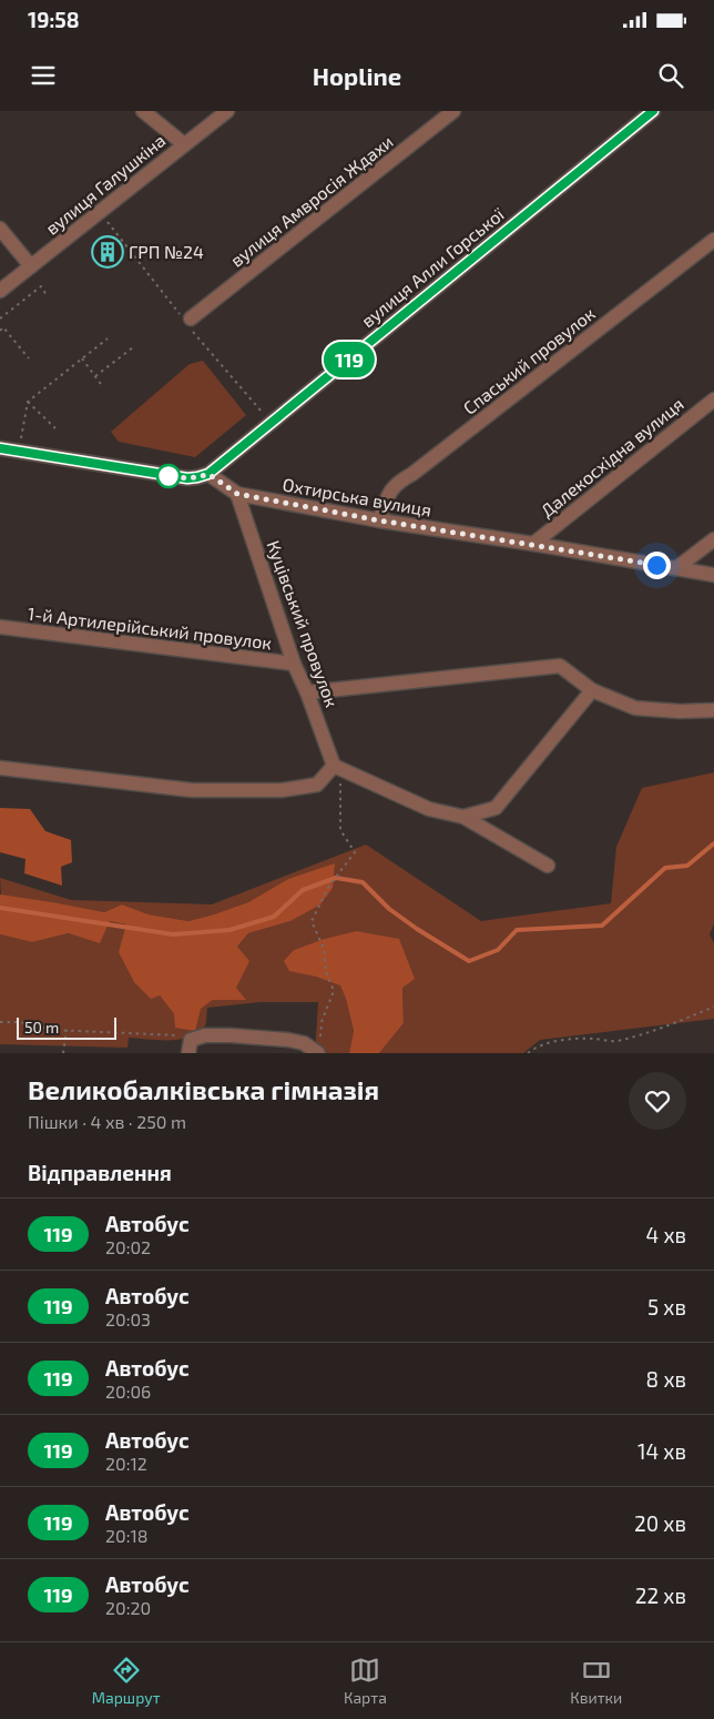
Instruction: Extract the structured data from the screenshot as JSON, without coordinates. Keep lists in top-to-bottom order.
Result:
{
  "streets": {
    "street": [
      "вулиця Галушкіна",
      "вулиця Амвросія Ждахи",
      "вулиця Алли Горської",
      "Спаський провулок",
      "Далекосхідна вулиця",
      "Охтирська вулиця",
      "Куцівський провулок",
      "1-й Артилерійський провулок"
    ]
  },
  "crossings": [
    ["вулиця Алли Горської", "Охтирська вулиця"],
    ["Спаський провулок", "Охтирська вулиця"],
    ["Далекосхідна вулиця", "Охтирська вулиця"],
    ["Охтирська вулиця", "Куцівський провулок"],
    ["Куцівський провулок", "1-й Артилерійський провулок"]
  ],
  "places": {
    "building": ["ГРП №24"]
  },
  "lines": ["bus line 119"],
  "scale_bar": "50 m",
  "page": {
    "status": "19:58",
    "header": "Hopline",
    "on_map": "119",
    "scale": "50 m",
    "heading": [
      ["Великобалківська гімназія", "Пішки · 4 хв · 250 m"],
      "Відправлення"
    ],
    "list": [
      {
        "mark": "119",
        "name": "Автобус",
        "note": "20:02",
        "value": "4 хв"
      },
      {
        "mark": "119",
        "name": "Автобус",
        "note": "20:03",
        "value": "5 хв"
      },
      {
        "mark": "119",
        "name": "Автобус",
        "note": "20:06",
        "value": "8 хв"
      },
      {
        "mark": "119",
        "name": "Автобус",
        "note": "20:12",
        "value": "14 хв"
      },
      {
        "mark": "119",
        "name": "Автобус",
        "note": "20:18",
        "value": "20 хв"
      },
      {
        "mark": "119",
        "name": "Автобус",
        "note": "20:20",
        "value": "22 хв"
      }
    ],
    "tabs": ["Маршрут", "Карта", "Квитки"]
  }
}
